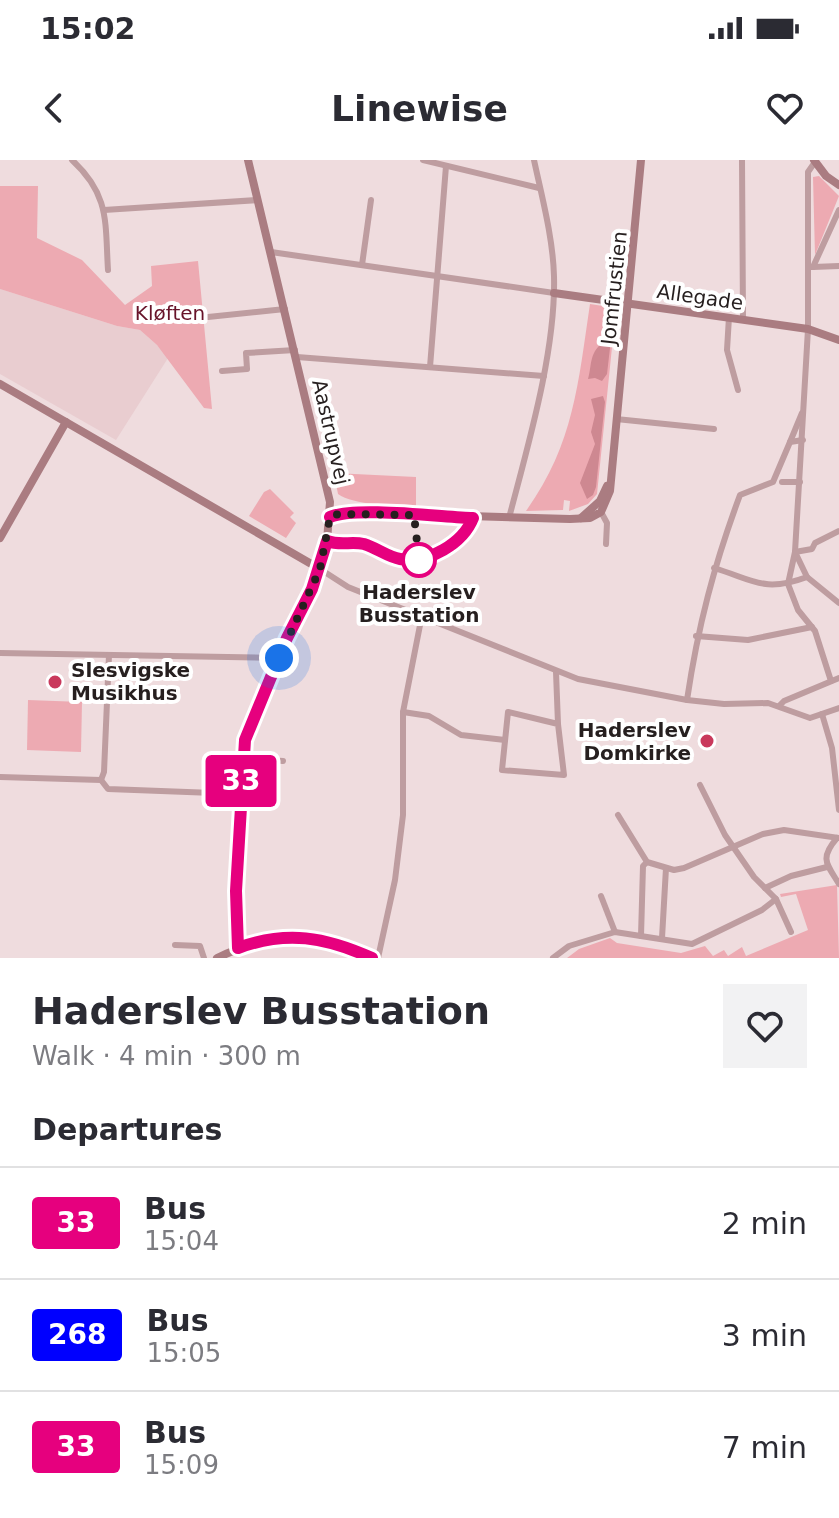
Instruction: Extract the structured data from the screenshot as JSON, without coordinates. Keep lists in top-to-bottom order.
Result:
{
  "streets": {
    "street": ["Jomfrustien", "Allegade", "Aastrupvej"]
  },
  "crossings": [
    ["Jomfrustien", "Allegade"]
  ],
  "parks": ["Kløften"],
  "places": ["Haderslev Busstation", "Slesvigske Musikhus", "Haderslev Domkirke"],
  "lines": ["bus line 33"],
  "page": {
    "status": "15:02",
    "header": "Linewise",
    "on_map": "33",
    "heading": [
      ["Haderslev Busstation", "Walk · 4 min · 300 m"],
      "Departures"
    ],
    "list": [
      {
        "mark": "33",
        "name": "Bus",
        "note": "15:04",
        "value": "2 min"
      },
      {
        "mark": "268",
        "name": "Bus",
        "note": "15:05",
        "value": "3 min"
      },
      {
        "mark": "33",
        "name": "Bus",
        "note": "15:09",
        "value": "7 min"
      }
    ]
  }
}
